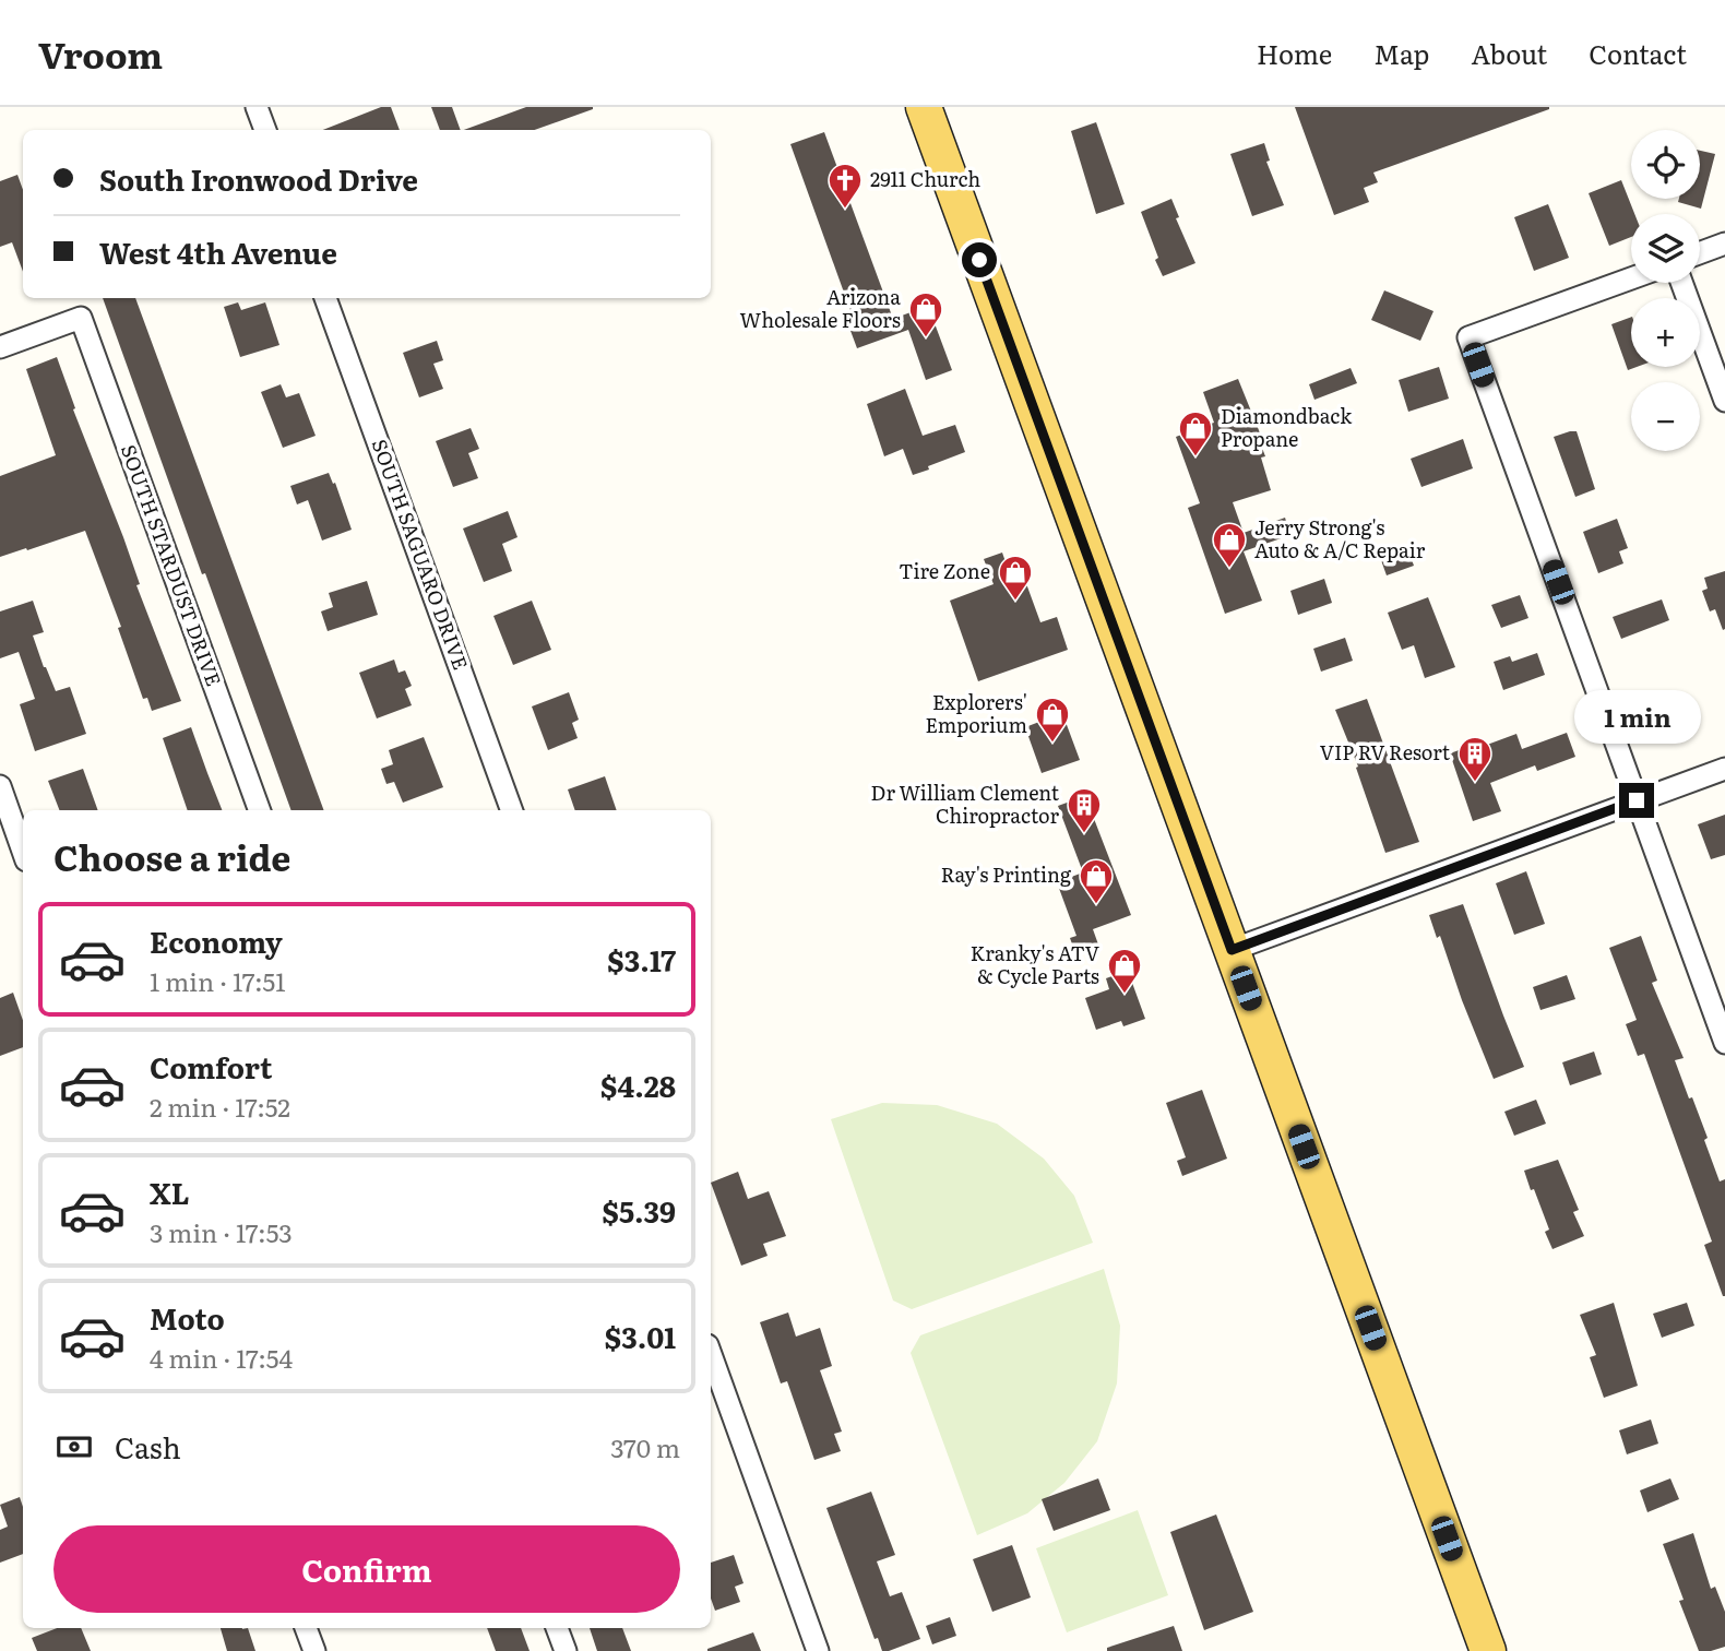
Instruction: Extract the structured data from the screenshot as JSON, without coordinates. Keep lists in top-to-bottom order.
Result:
{
  "streets": {
    "street": ["SOUTH SAGUARO DRIVE", "SOUTH STARDUST DRIVE"]
  },
  "places": {
    "church": ["2911 Church"],
    "shop": [
      "Arizona Wholesale Floors",
      "Diamondback Propane",
      "Jerry Strong's Auto & A/C Repair",
      "Tire Zone",
      "Explorers' Emporium",
      "Ray's Printing",
      "Kranky's ATV & Cycle Parts"
    ],
    "building": ["VIP RV Resort", "Dr William Clement Chiropractor"]
  },
  "page": {
    "header": "Vroom",
    "nav": [
      "Home",
      "Map",
      "About",
      "Contact"
    ],
    "map_buttons": ["+", "−"],
    "banner": ["South Ironwood Drive", "West 4th Avenue"],
    "bubble": "1 min",
    "heading": "Choose a ride",
    "list": [
      {
        "name": "Economy",
        "note": "1 min · 17:51",
        "value": "$3.17"
      },
      {
        "name": "Comfort",
        "note": "2 min · 17:52",
        "value": "$4.28"
      },
      {
        "name": "XL",
        "note": "3 min · 17:53",
        "value": "$5.39"
      },
      {
        "name": "Moto",
        "note": "4 min · 17:54",
        "value": "$3.01"
      }
    ],
    "pay": ["Cash", "370 m"],
    "buttons": "Confirm"
  }
}
